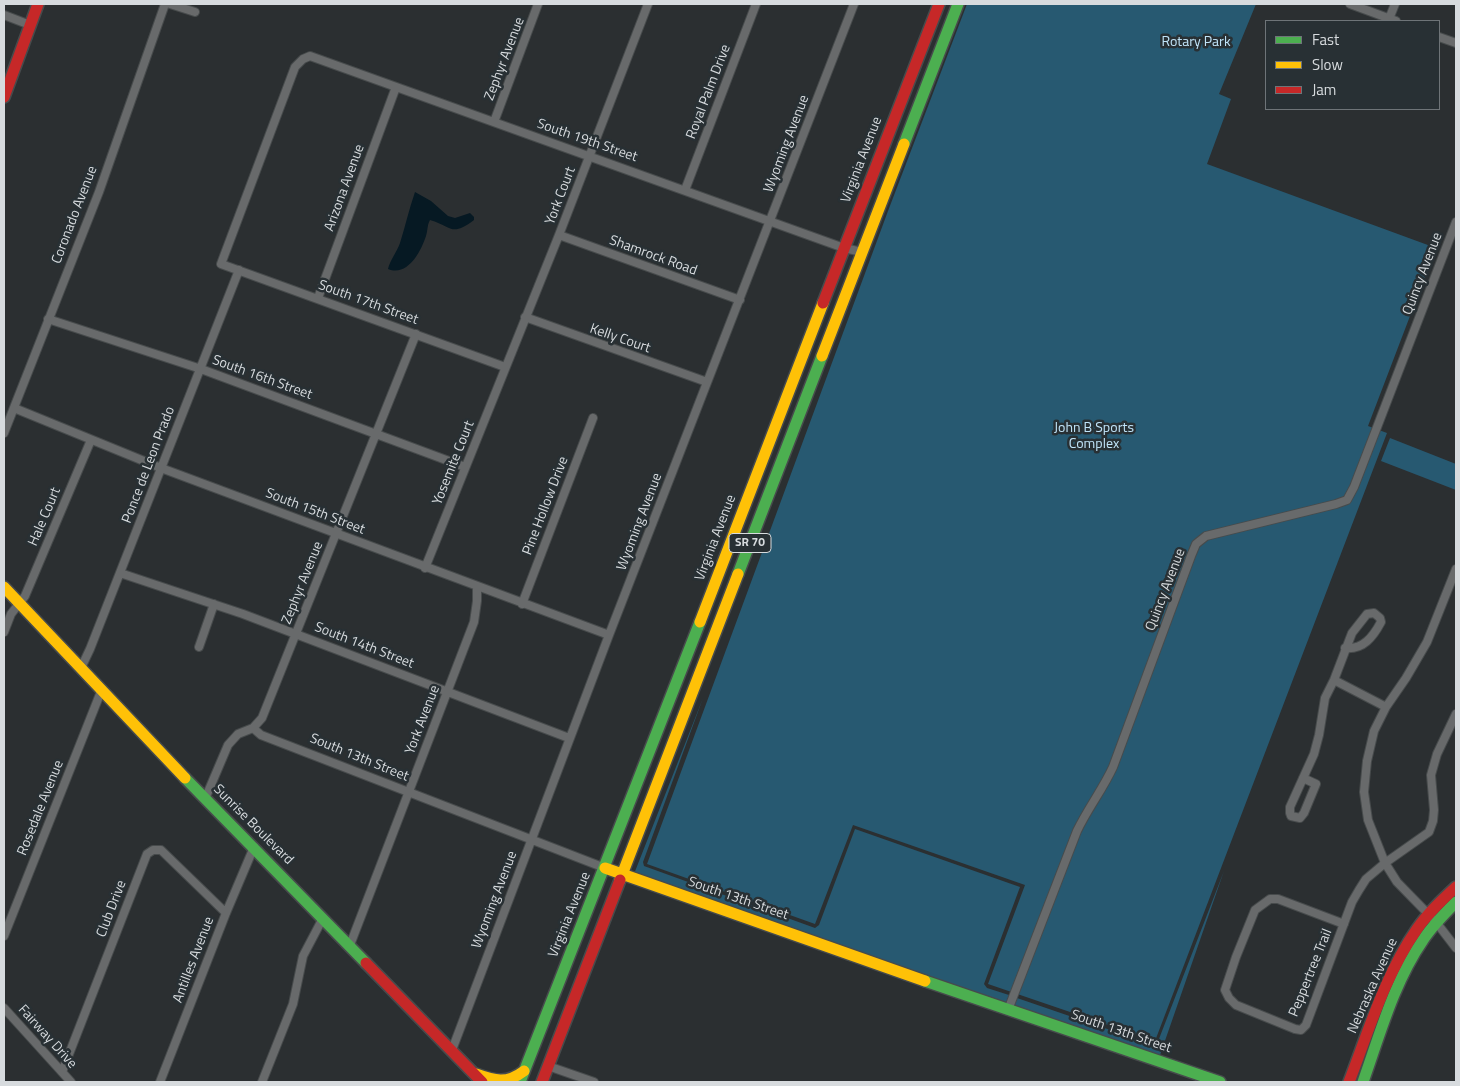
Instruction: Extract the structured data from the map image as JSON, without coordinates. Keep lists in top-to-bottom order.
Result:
{
  "streets": {
    "main road": [
      "Virginia Avenue",
      "SR 70",
      "South 13th Street",
      "Sunrise Boulevard",
      "Nebraska Avenue"
    ],
    "street": [
      "Zephyr Avenue",
      "Royal Palm Drive",
      "South 19th Street",
      "Wyoming Avenue",
      "Arizona Avenue",
      "York Court",
      "Coronado Avenue",
      "Shamrock Road",
      "Quincy Avenue",
      "South 17th Street",
      "Kelly Court",
      "South 16th Street",
      "Yosemite Court",
      "Ponce de Leon Prado",
      "Pine Hollow Drive",
      "South 15th Street",
      "Hale Court",
      "South 14th Street",
      "York Avenue",
      "Rosedale Avenue",
      "Club Drive",
      "Antilles Avenue",
      "Peppertree Trail",
      "Fairway Drive"
    ]
  },
  "crossings": [
    ["Zephyr Avenue", "South 19th Street"],
    ["Zephyr Avenue", "South 17th Street"],
    ["Zephyr Avenue", "South 16th Street"],
    ["Zephyr Avenue", "South 15th Street"],
    ["Zephyr Avenue", "South 14th Street"],
    ["Zephyr Avenue", "South 13th Street"],
    ["Royal Palm Drive", "South 19th Street"],
    ["South 19th Street", "Wyoming Avenue"],
    ["South 19th Street", "Virginia Avenue"],
    ["South 19th Street", "Arizona Avenue"],
    ["South 19th Street", "York Court"],
    ["South 19th Street", "South 17th Street"],
    ["South 19th Street", "SR 70"],
    ["Wyoming Avenue", "Shamrock Road"],
    ["Wyoming Avenue", "Kelly Court"],
    ["Wyoming Avenue", "South 15th Street"],
    ["Wyoming Avenue", "South 14th Street"],
    ["Wyoming Avenue", "South 13th Street"],
    ["Wyoming Avenue", "Sunrise Boulevard"],
    ["Virginia Avenue", "South 13th Street"],
    ["Arizona Avenue", "South 17th Street"],
    ["York Court", "Shamrock Road"],
    ["York Court", "South 17th Street"],
    ["York Court", "Kelly Court"],
    ["York Court", "Yosemite Court"],
    ["Coronado Avenue", "South 16th Street"],
    ["Coronado Avenue", "South 15th Street"],
    ["Quincy Avenue", "South 13th Street"],
    ["South 17th Street", "Yosemite Court"],
    ["South 17th Street", "Ponce de Leon Prado"],
    ["South 16th Street", "Yosemite Court"],
    ["South 16th Street", "Ponce de Leon Prado"],
    ["Yosemite Court", "South 15th Street"],
    ["Ponce de Leon Prado", "South 15th Street"],
    ["Ponce de Leon Prado", "South 14th Street"],
    ["Ponce de Leon Prado", "Sunrise Boulevard"],
    ["Pine Hollow Drive", "South 15th Street"],
    ["South 15th Street", "Hale Court"],
    ["South 15th Street", "York Avenue"],
    ["Hale Court", "Sunrise Boulevard"],
    ["SR 70", "South 13th Street"],
    ["South 14th Street", "York Avenue"],
    ["York Avenue", "South 13th Street"],
    ["York Avenue", "Sunrise Boulevard"],
    ["Rosedale Avenue", "Sunrise Boulevard"],
    ["Sunrise Boulevard", "Antilles Avenue"],
    ["Club Drive", "Antilles Avenue"],
    ["Club Drive", "Fairway Drive"]
  ],
  "parks": ["Rotary Park", "John B Sports Complex"],
  "legend": ["Fast", "Slow", "Jam"]
}
